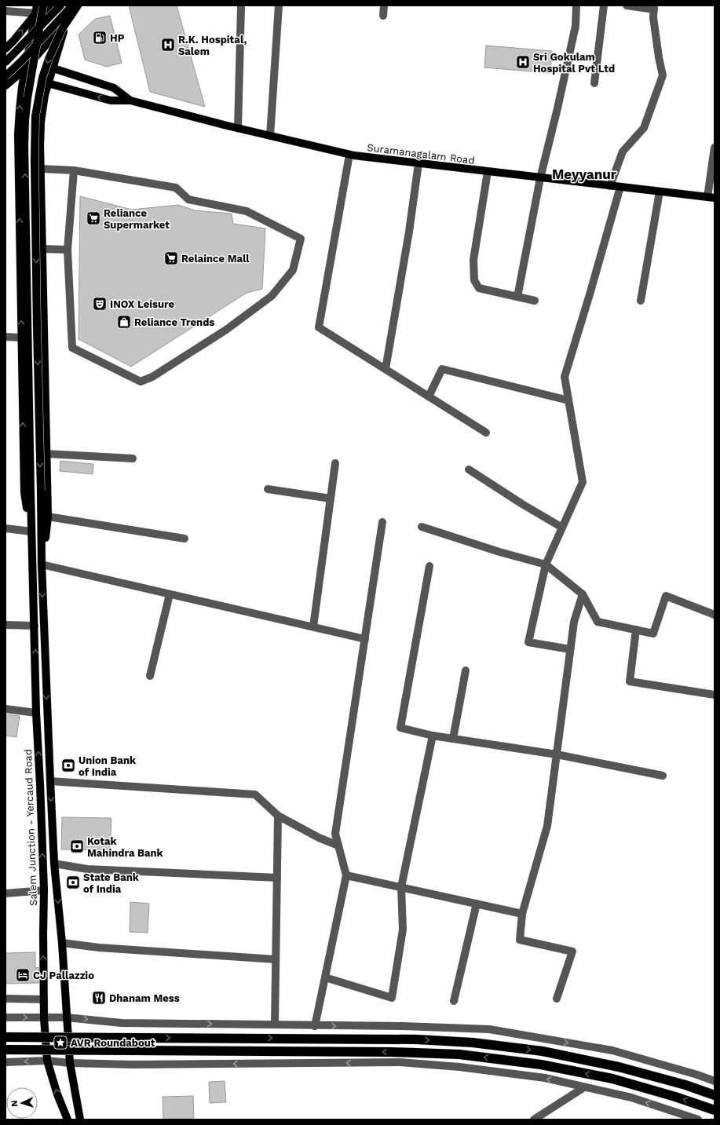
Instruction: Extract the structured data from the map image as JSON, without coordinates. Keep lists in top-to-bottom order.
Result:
{
  "streets": {
    "main road": ["Suramanagalam Road", "Salem Junction - Yercaud Road"]
  },
  "districts": ["Meyyanur"],
  "places": {
    "fuel station": ["HP"],
    "hospital": ["R.K. Hospital, Salem", "Sri Gokulam Hospital Pvt Ltd"],
    "supermarket": ["Reliance Supermarket", "Relaince Mall"],
    "theatre": ["INOX Leisure"],
    "shop": ["Reliance Trends"],
    "bank": ["Union Bank of India", "Kotak Mahindra Bank", "State Bank of India"],
    "hotel": ["CJ Pallazzio"],
    "restaurant": ["Dhanam Mess"],
    "place": ["AVR Roundabout"]
  },
  "north": "left"
}
